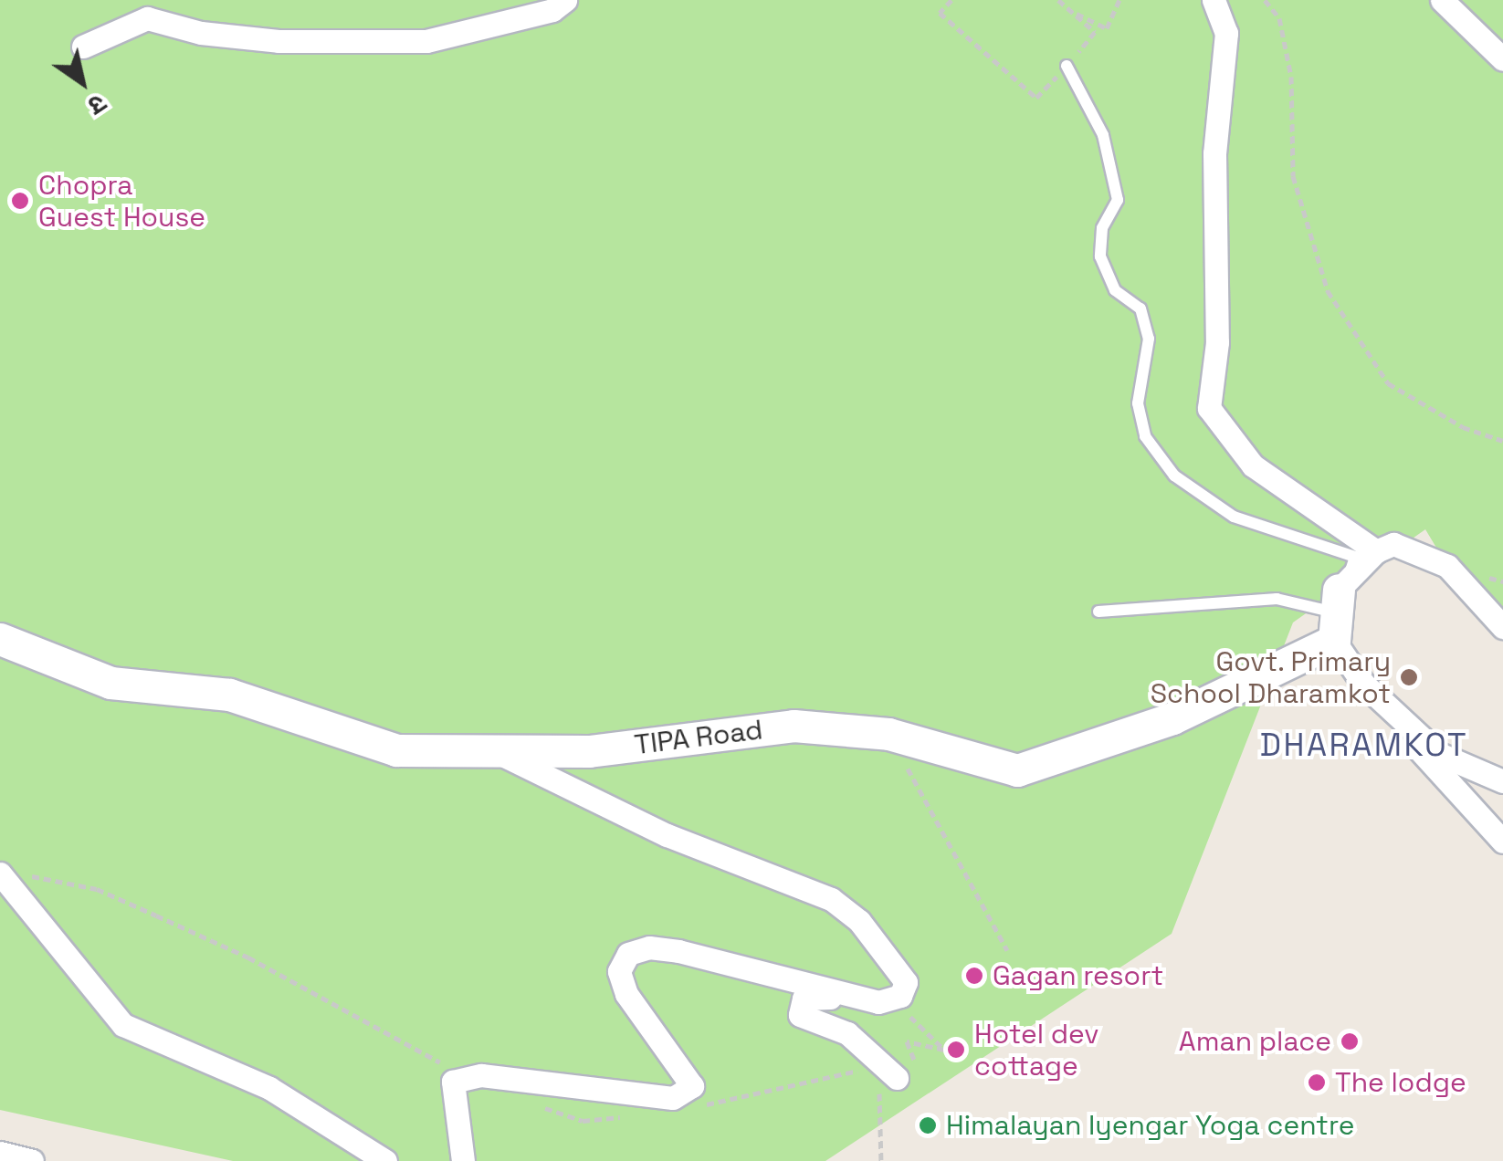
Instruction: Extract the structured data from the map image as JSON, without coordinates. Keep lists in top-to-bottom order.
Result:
{
  "streets": {
    "street": ["TIPA Road"]
  },
  "districts": ["DHARAMKOT"],
  "places": [
    "Chopra Guest House",
    "Govt. Primary School Dharamkot",
    "Gagan resort",
    "Aman place",
    "Hotel dev cottage",
    "The lodge",
    "Himalayan Iyengar Yoga centre"
  ],
  "north": "bottom right"
}
